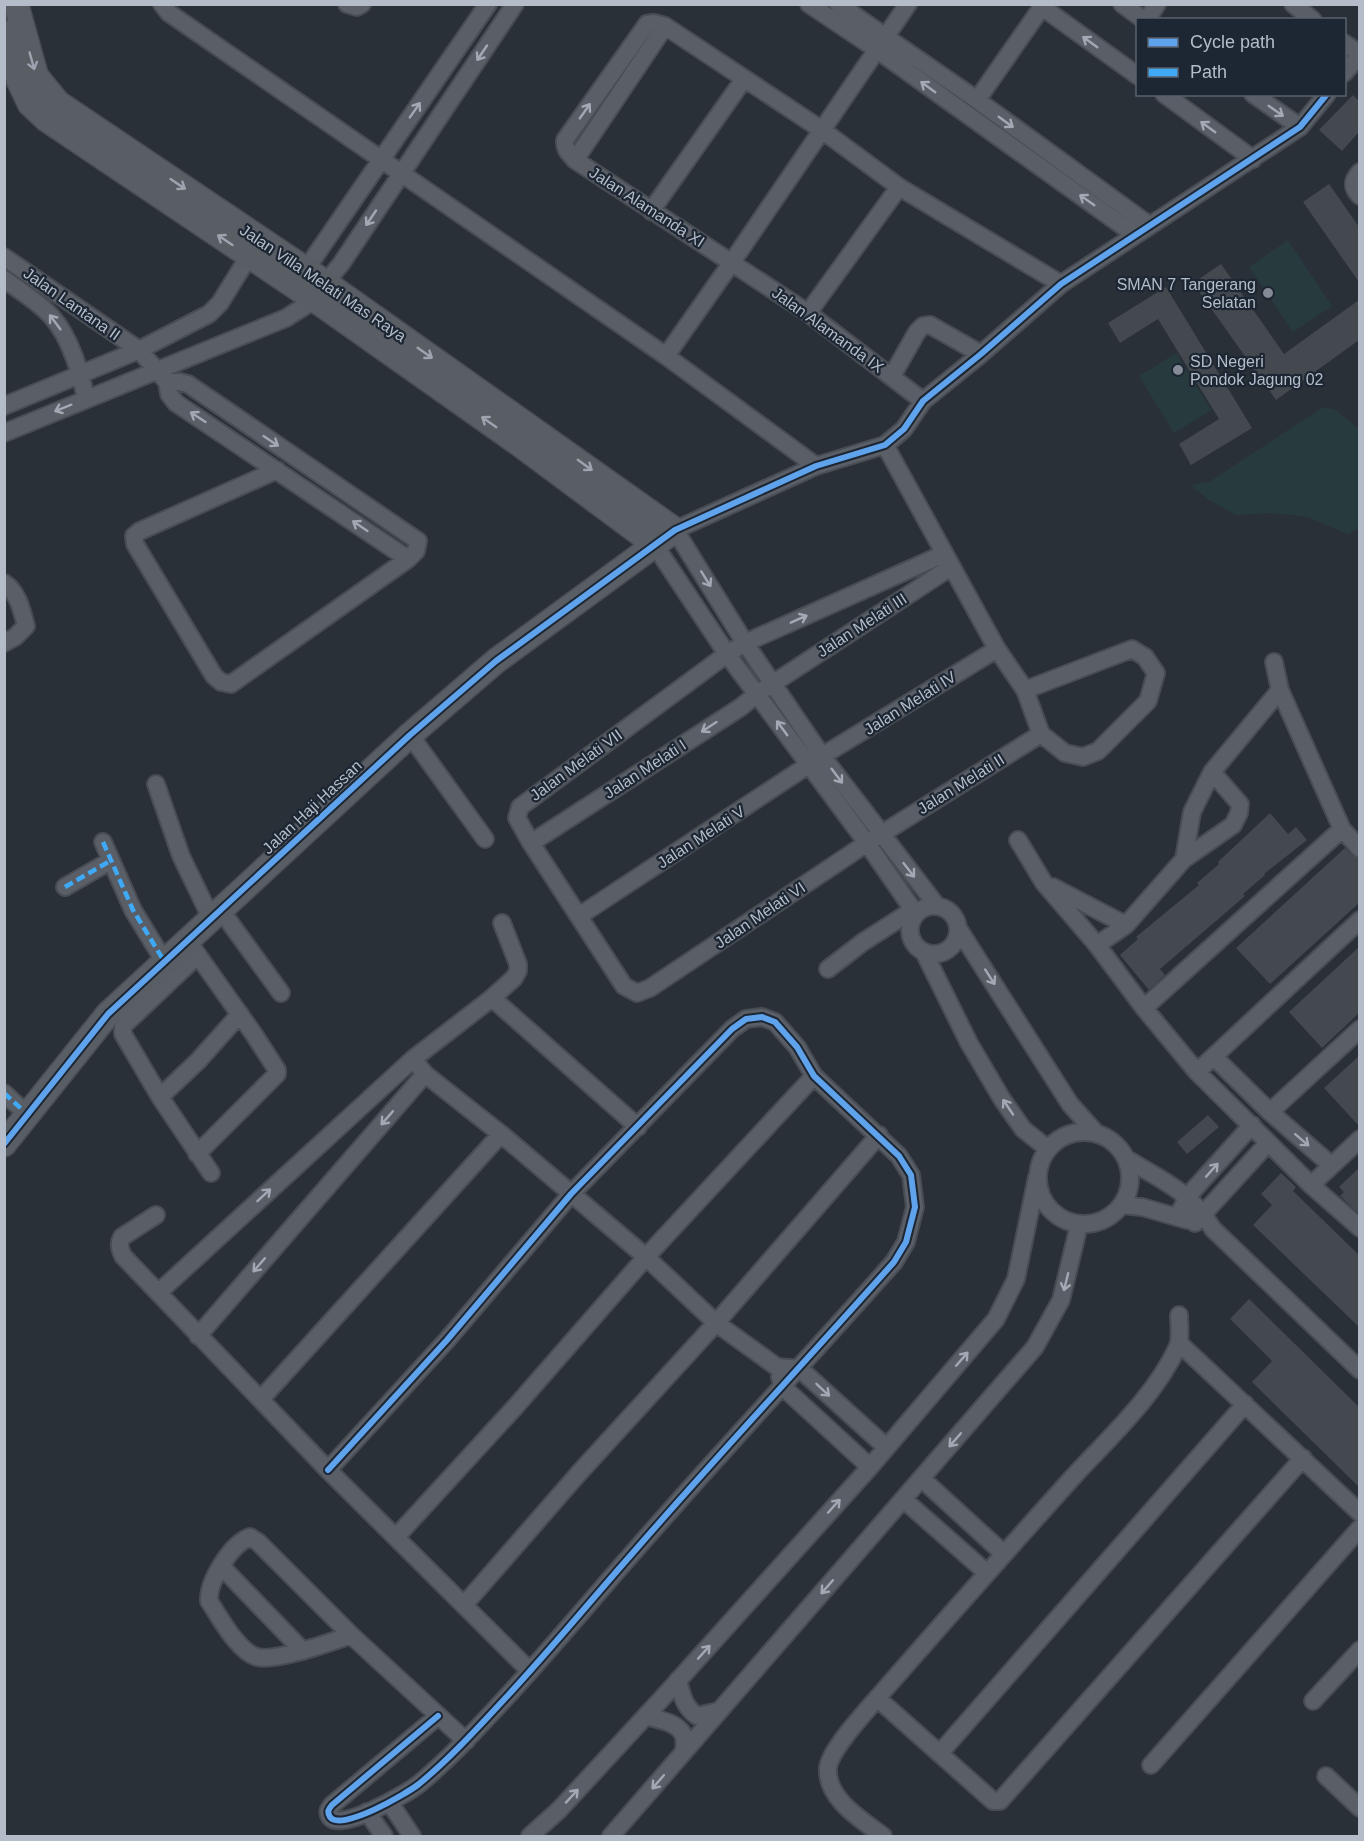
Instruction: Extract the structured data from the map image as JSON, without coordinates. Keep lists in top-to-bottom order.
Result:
{
  "streets": {
    "street": [
      "Jalan Alamanda XI",
      "Jalan Villa Melati Mas Raya",
      "Jalan Lantana II",
      "Jalan Alamanda IX",
      "Jalan Melati III",
      "Jalan Melati IV",
      "Jalan Melati VII",
      "Jalan Melati I",
      "Jalan Melati II",
      "Jalan Haji Hassan",
      "Jalan Melati V",
      "Jalan Melati VI"
    ]
  },
  "crossings": [
    ["Jalan Alamanda XI", "Jalan Alamanda IX"],
    ["Jalan Villa Melati Mas Raya", "Jalan Haji Hassan"],
    ["Jalan Melati III", "Jalan Melati I"],
    ["Jalan Melati IV", "Jalan Melati V"],
    ["Jalan Melati VII", "Jalan Melati I"],
    ["Jalan Melati VII", "Jalan Melati V"],
    ["Jalan Melati VII", "Jalan Melati VI"],
    ["Jalan Melati II", "Jalan Melati VI"]
  ],
  "one_way": ["Jalan Melati I"],
  "places": ["SMAN 7 Tangerang Selatan", "SD Negeri Pondok Jagung 02"],
  "legend": ["Cycle path", "Path"]
}
